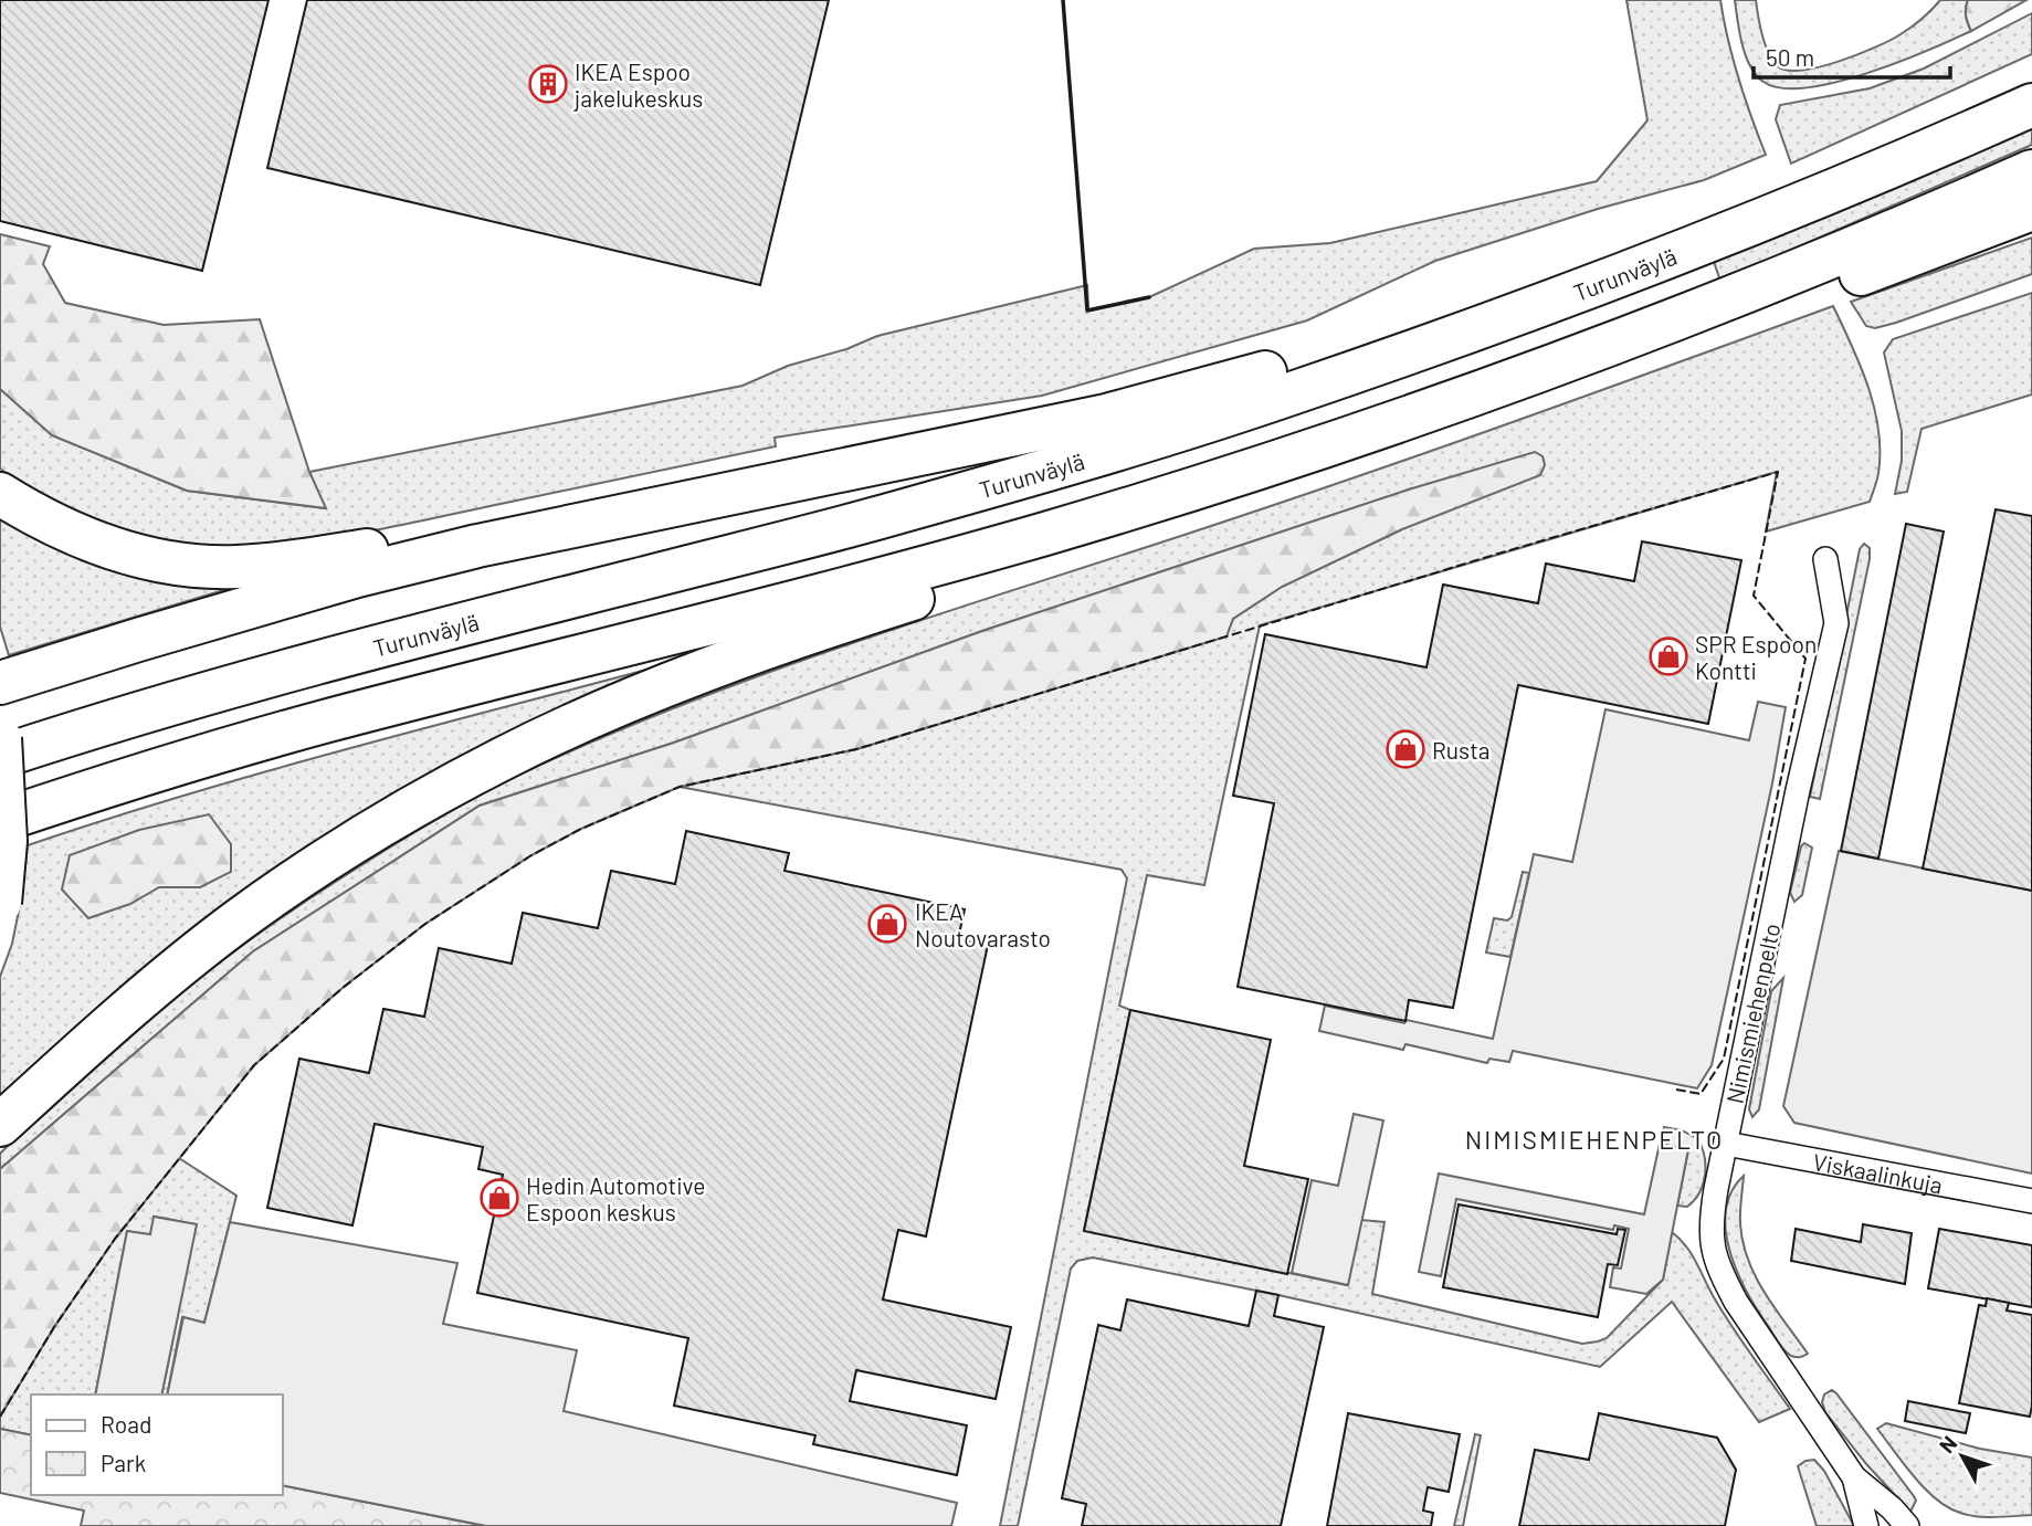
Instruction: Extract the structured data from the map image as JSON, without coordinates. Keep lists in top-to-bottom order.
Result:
{
  "streets": {
    "highway": ["Turunväylä"],
    "street": ["Nimismiehenpelto", "Viskaalinkuja"]
  },
  "crossings": [
    ["Nimismiehenpelto", "Viskaalinkuja"]
  ],
  "districts": ["NIMISMIEHENPELTO"],
  "places": {
    "building": ["IKEA Espoo jakelukeskus"],
    "shop": [
      "SPR Espoon Kontti",
      "Rusta",
      "IKEA Noutovarasto",
      "Hedin Automotive Espoon keskus"
    ]
  },
  "legend": ["Road", "Park"],
  "scale_bar": "50 m",
  "north": "top left"
}
